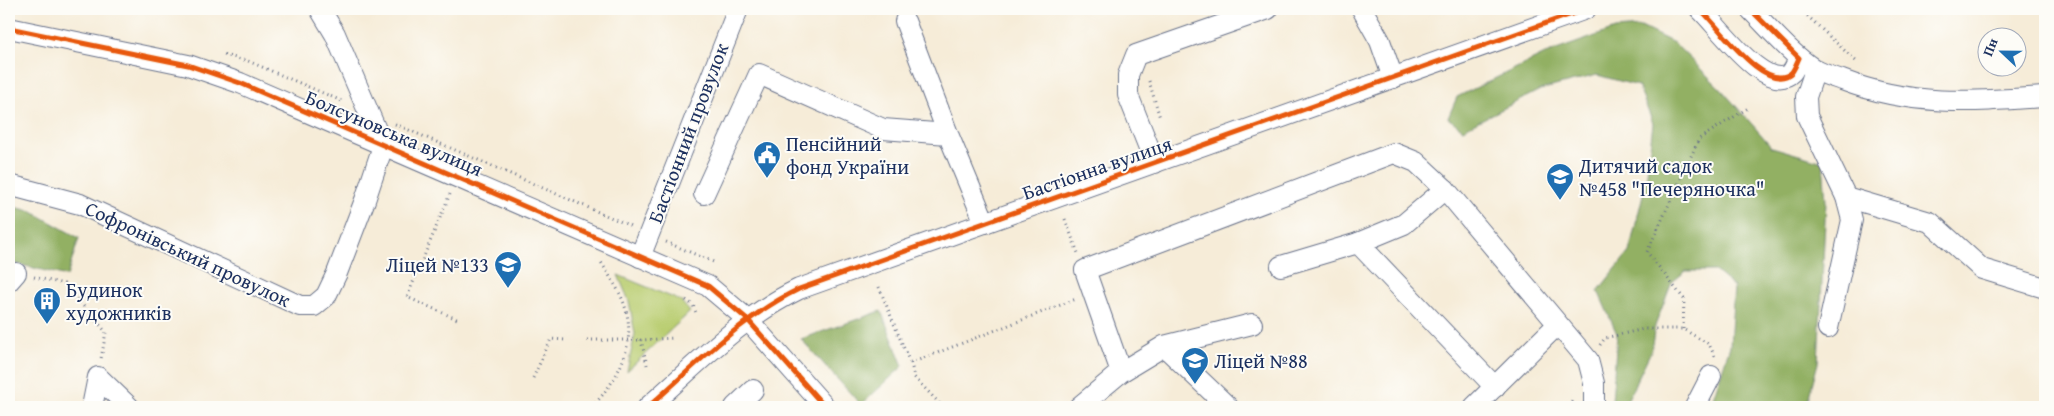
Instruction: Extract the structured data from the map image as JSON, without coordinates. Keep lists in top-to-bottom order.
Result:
{
  "streets": {
    "street": [
      "Болсуновська вулиця",
      "Бастіонний провулок",
      "Бастіонна вулиця",
      "Софронівський провулок"
    ]
  },
  "crossings": [
    ["Болсуновська вулиця", "Бастіонний провулок"],
    ["Болсуновська вулиця", "Бастіонна вулиця"],
    ["Болсуновська вулиця", "Софронівський провулок"]
  ],
  "places": {
    "public building": ["Пенсійний фонд України"],
    "school or university": ["Дитячий садок №458 \"Печеряночка\"", "Ліцей №133", "Ліцей №88"],
    "building": ["Будинок художників"]
  },
  "north": "left"
}
